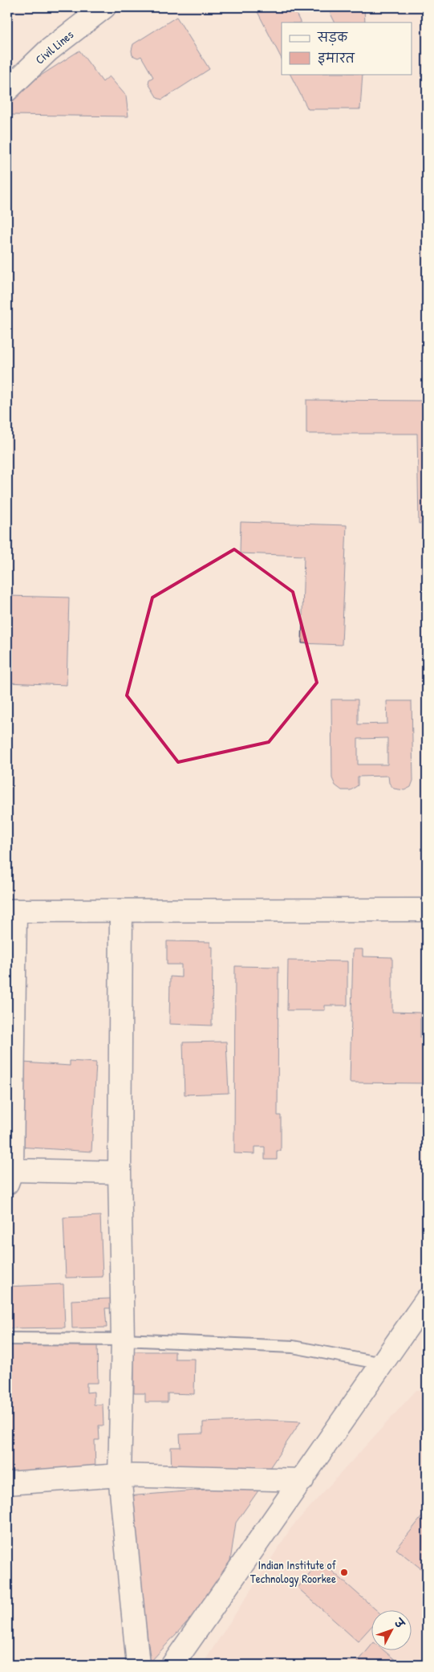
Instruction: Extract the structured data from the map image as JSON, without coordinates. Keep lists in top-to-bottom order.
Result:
{
  "streets": {
    "street": ["Civil Lines"]
  },
  "places": ["Indian Institute of Technology Roorkee"],
  "legend": ["सड़क", "इमारत"],
  "north": "top right"
}
